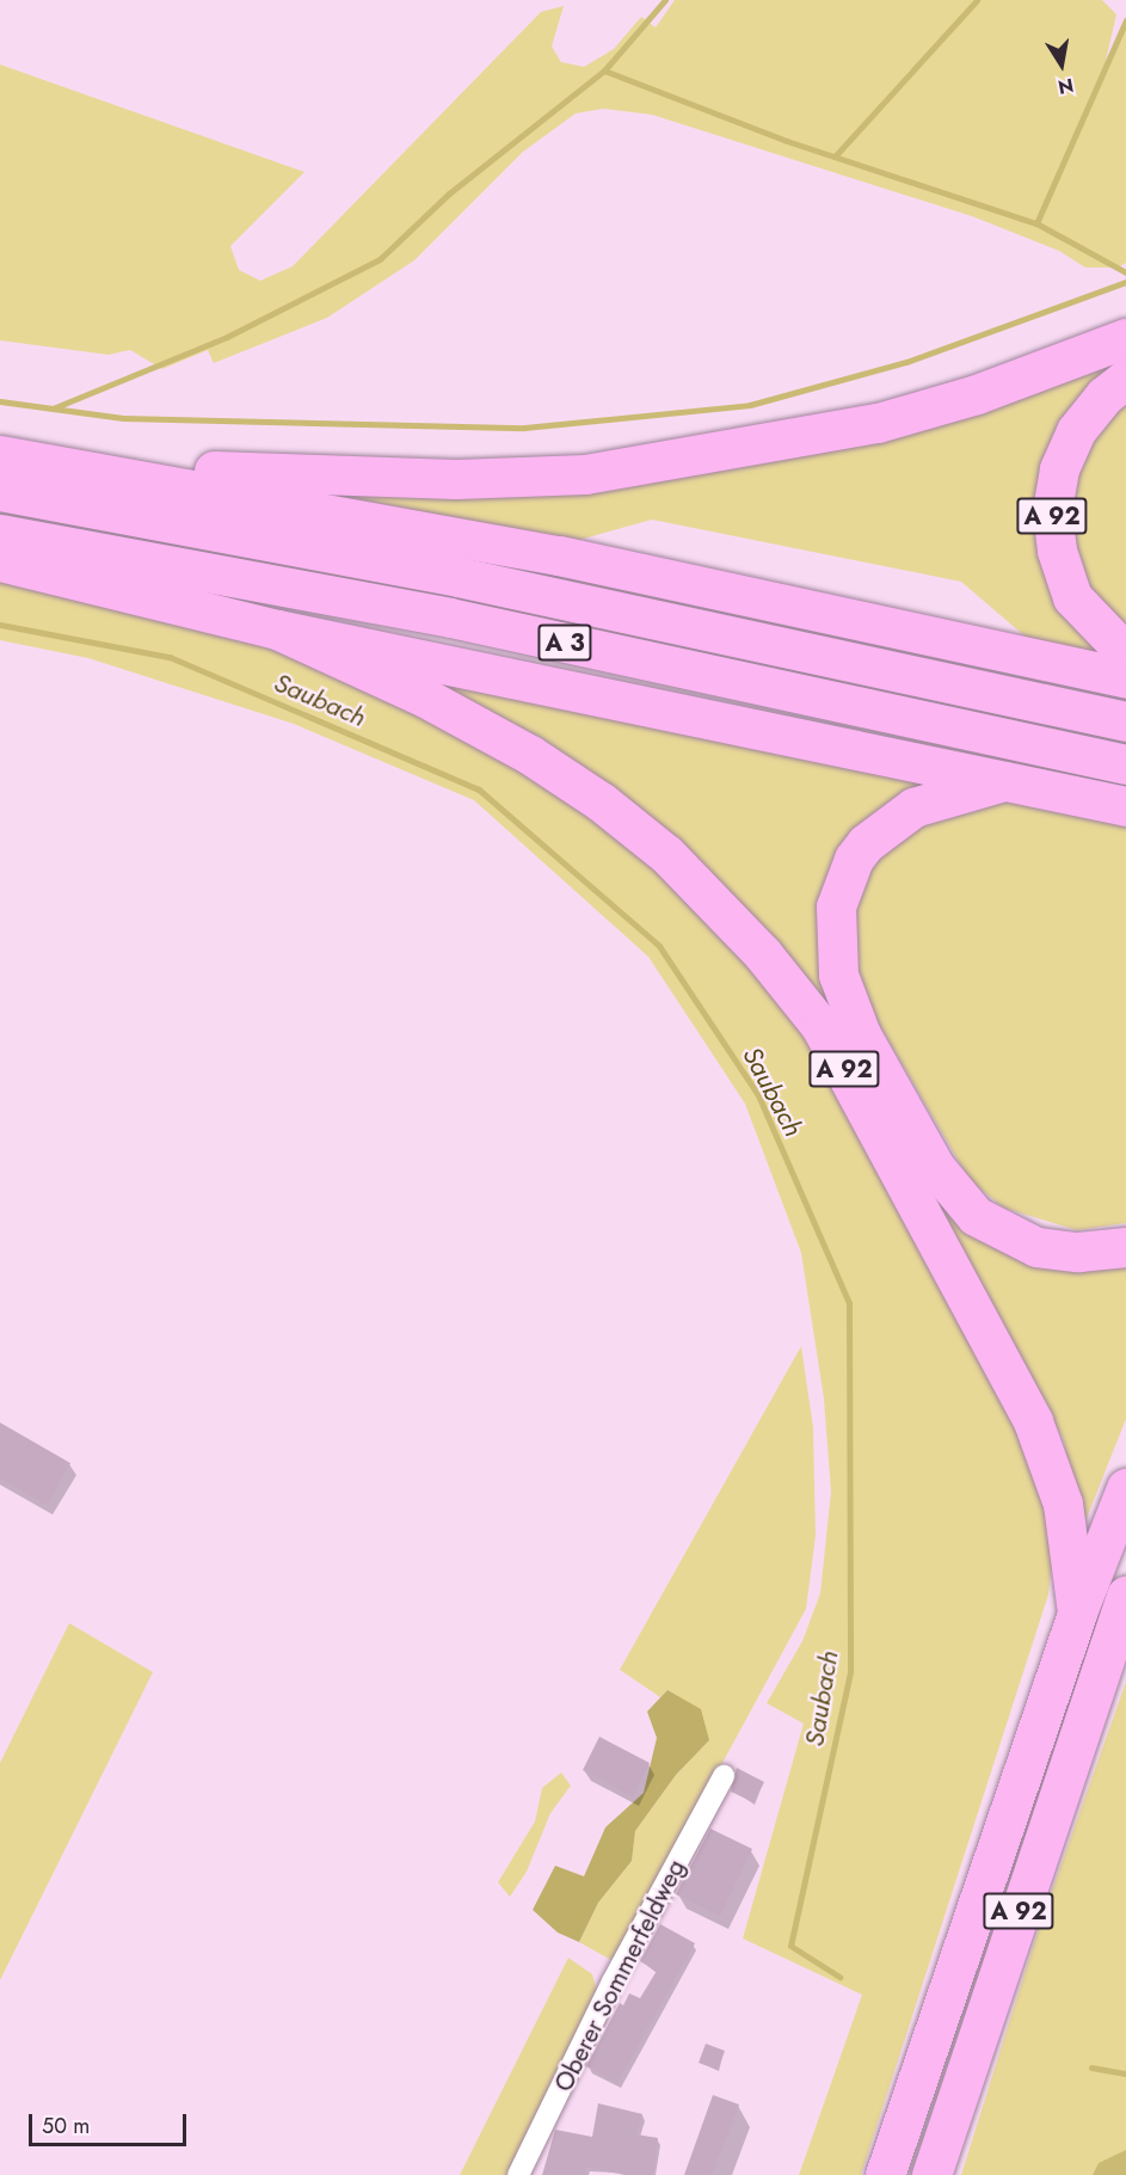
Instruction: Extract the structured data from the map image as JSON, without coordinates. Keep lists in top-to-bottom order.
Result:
{
  "streets": {
    "highway": ["A 92", "A 3"],
    "street": ["Oberer Sommerfeldweg"]
  },
  "crossings": [
    ["A 92", "A 3"]
  ],
  "water": ["Saubach"],
  "scale_bar": "50 m",
  "north": "bottom"
}
